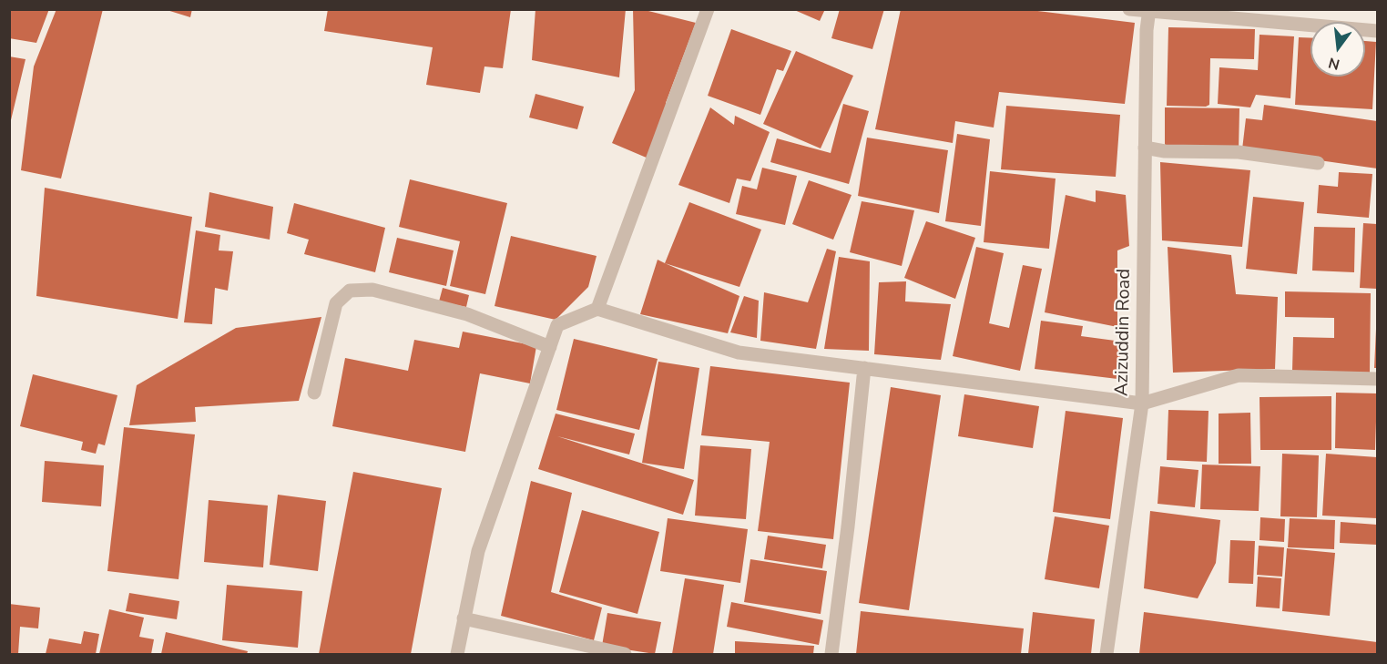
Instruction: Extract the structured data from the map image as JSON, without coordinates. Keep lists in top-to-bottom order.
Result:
{
  "streets": {
    "street": ["Azizuddin Road"]
  },
  "north": "bottom"
}
